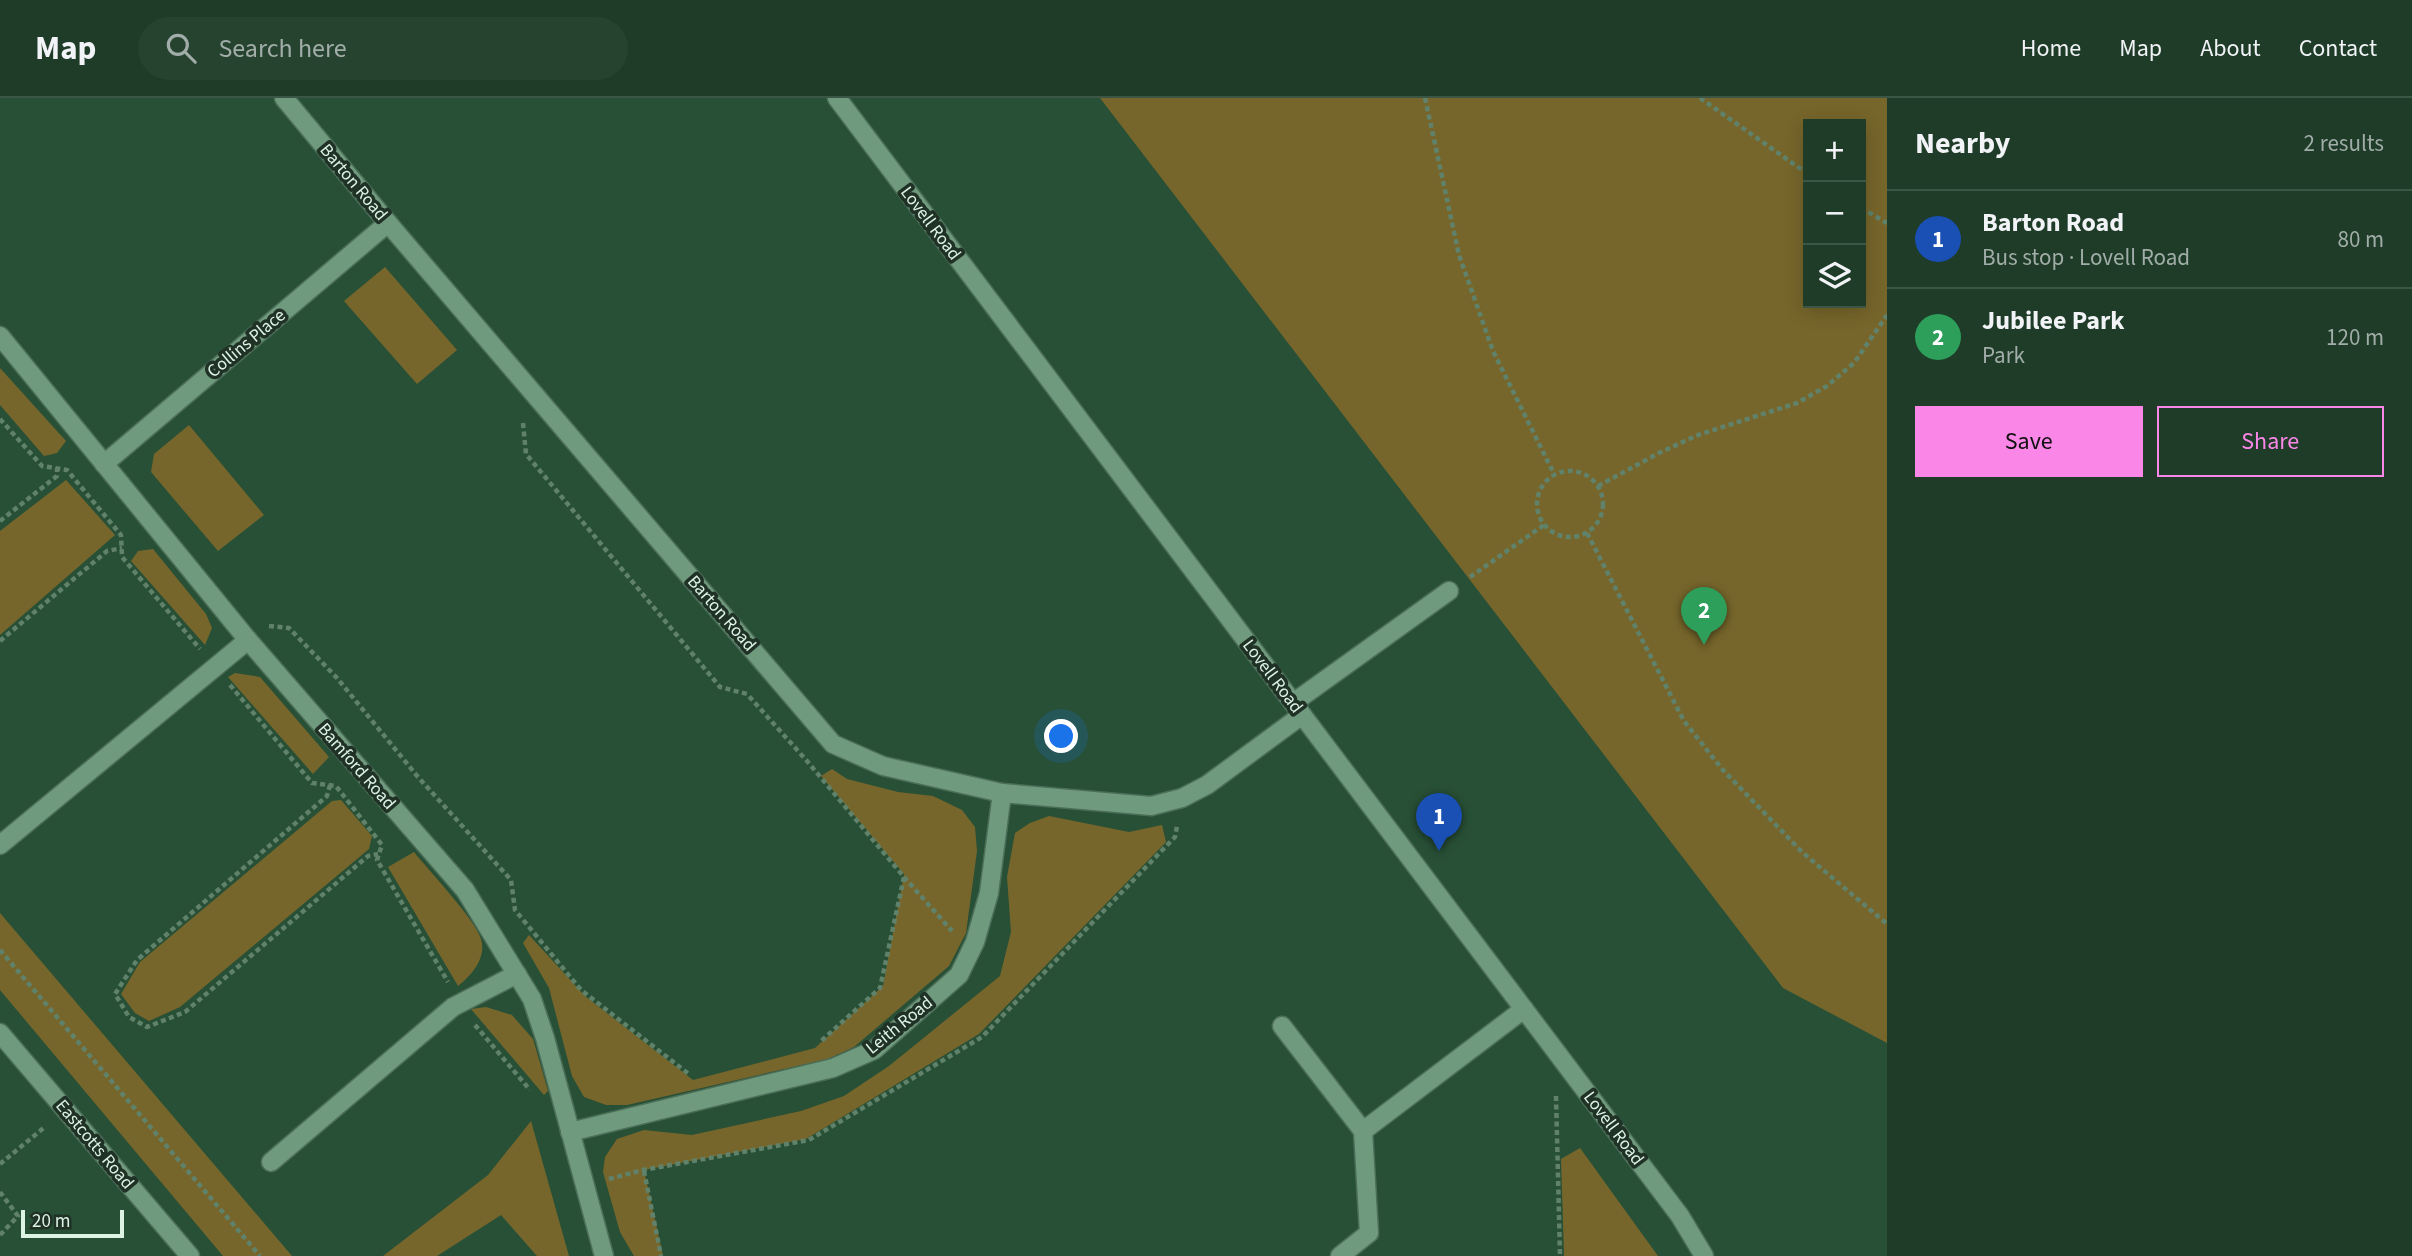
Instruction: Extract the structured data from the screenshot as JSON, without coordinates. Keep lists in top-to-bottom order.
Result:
{
  "streets": {
    "street": [
      "Barton Road",
      "Lovell Road",
      "Collins Place",
      "Bamford Road",
      "Leith Road",
      "Eastcotts Road"
    ]
  },
  "crossings": [
    ["Barton Road", "Lovell Road"],
    ["Barton Road", "Collins Place"],
    ["Barton Road", "Leith Road"],
    ["Collins Place", "Bamford Road"],
    ["Bamford Road", "Leith Road"]
  ],
  "scale_bar": "20 m",
  "page": {
    "header": "Map",
    "search": "Search here",
    "nav": [
      "Home",
      "Map",
      "About",
      "Contact"
    ],
    "heading": ["Nearby", "2 results"],
    "map_buttons": ["+", "−"],
    "list": [
      {
        "mark": "1",
        "name": "Barton Road",
        "note": "Bus stop · Lovell Road",
        "value": "80 m"
      },
      {
        "mark": "2",
        "name": "Jubilee Park",
        "note": "Park",
        "value": "120 m"
      }
    ],
    "buttons": ["Save", "Share"],
    "pins": ["2", "1"],
    "scale": "20 m"
  }
}
